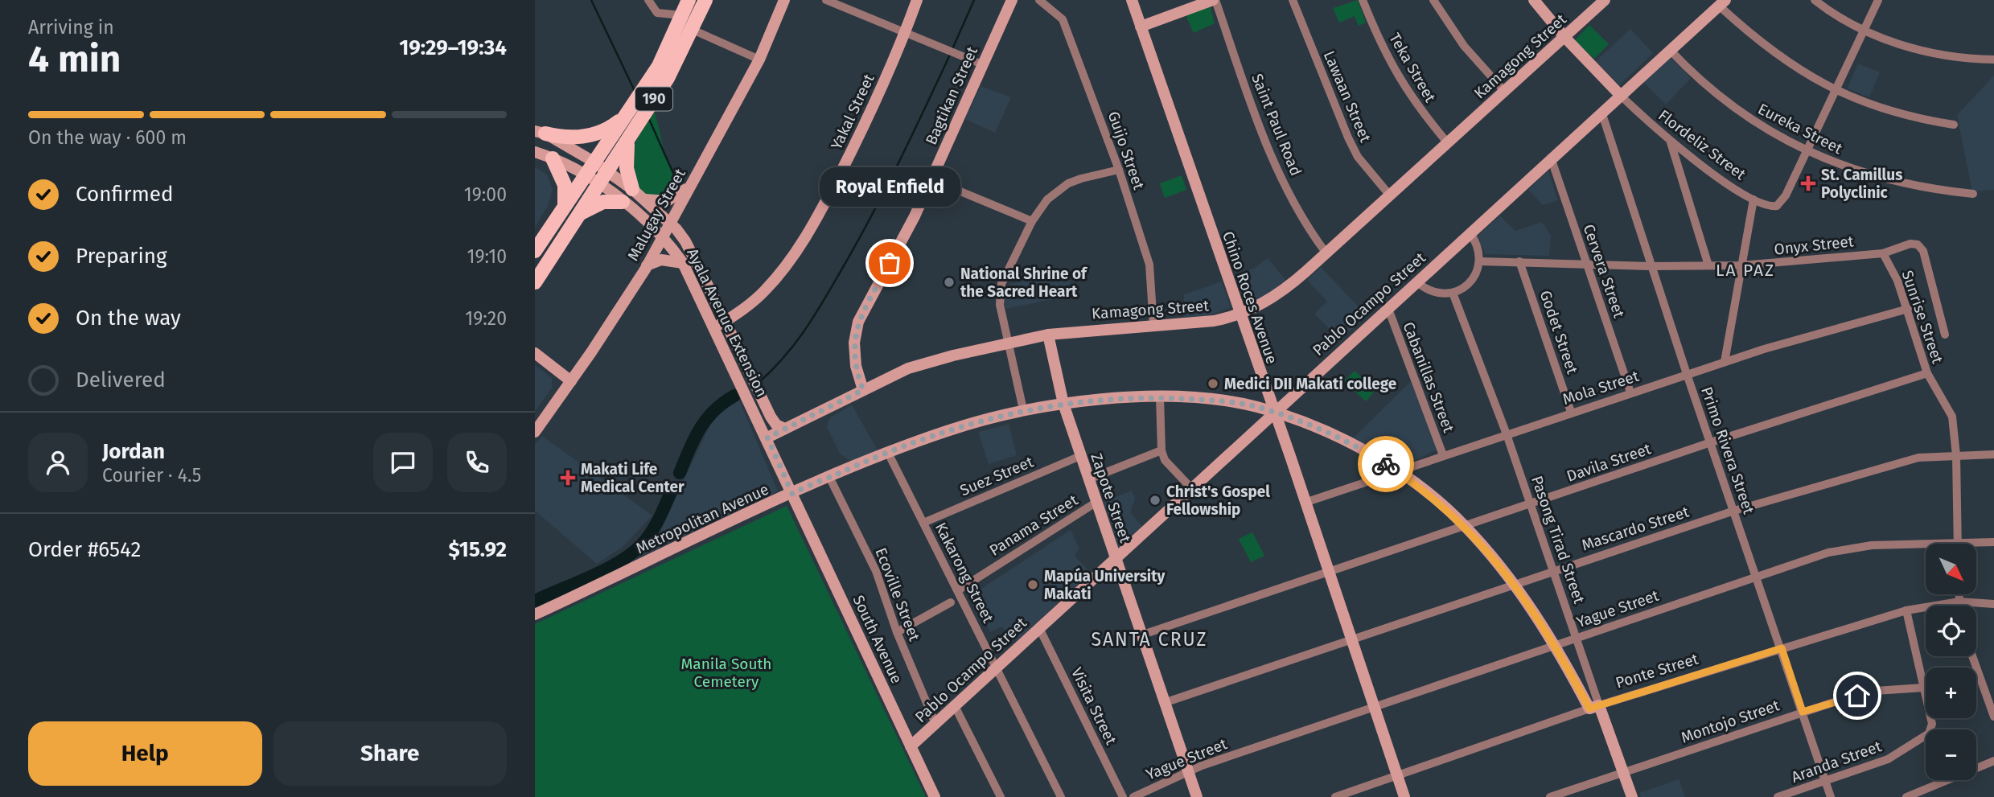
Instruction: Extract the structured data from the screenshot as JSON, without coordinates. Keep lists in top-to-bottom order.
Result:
{
  "streets": {
    "main road": [
      "Kamagong Street",
      "Bagtikan Street",
      "190",
      "Yakal Street",
      "Malugay Street",
      "Chino Roces Avenue",
      "Pablo Ocampo Street",
      "Ayala Avenue Extension",
      "Zapote Street",
      "Metropolitan Avenue",
      "Pasong Tirad Street",
      "South Avenue"
    ],
    "street": [
      "Teka Street",
      "Lawaan Street",
      "Saint Paul Road",
      "Eureka Street",
      "Flordeliz Street",
      "Guijo Street",
      "Onyx Street",
      "Cervera Street",
      "Sunrise Street",
      "Godet Street",
      "Cabanillas Street",
      "Mola Street",
      "Primo Rivera Street",
      "Davila Street",
      "Suez Street",
      "Panama Street",
      "Mascardo Street",
      "Kakarong Street",
      "Ecoville Street",
      "Yague Street",
      "Ponte Street",
      "Visita Street",
      "Montojo Street",
      "Aranda Street"
    ]
  },
  "crossings": [
    ["Kamagong Street", "Teka Street"],
    ["Kamagong Street", "Bagtikan Street"],
    ["Kamagong Street", "Lawaan Street"],
    ["Kamagong Street", "Saint Paul Road"],
    ["Kamagong Street", "Guijo Street"],
    ["Kamagong Street", "Chino Roces Avenue"],
    ["Kamagong Street", "Ayala Avenue Extension"],
    ["Kamagong Street", "Zapote Street"],
    ["190", "Ayala Avenue Extension"],
    ["Yakal Street", "Ayala Avenue Extension"],
    ["Eureka Street", "Flordeliz Street"],
    ["Eureka Street", "Pablo Ocampo Street"],
    ["Flordeliz Street", "Pablo Ocampo Street"],
    ["Malugay Street", "Ayala Avenue Extension"],
    ["Onyx Street", "Cervera Street"],
    ["Onyx Street", "Sunrise Street"],
    ["Onyx Street", "Godet Street"],
    ["Onyx Street", "Primo Rivera Street"],
    ["Cervera Street", "Pablo Ocampo Street"],
    ["Cervera Street", "Mola Street"],
    ["Chino Roces Avenue", "Pablo Ocampo Street"],
    ["Chino Roces Avenue", "Mola Street"],
    ["Chino Roces Avenue", "Davila Street"],
    ["Chino Roces Avenue", "Metropolitan Avenue"],
    ["Chino Roces Avenue", "Mascardo Street"],
    ["Chino Roces Avenue", "Yague Street"],
    ["Chino Roces Avenue", "Ponte Street"],
    ["Pablo Ocampo Street", "Cabanillas Street"],
    ["Pablo Ocampo Street", "Primo Rivera Street"],
    ["Pablo Ocampo Street", "Zapote Street"],
    ["Pablo Ocampo Street", "Metropolitan Avenue"],
    ["Pablo Ocampo Street", "Kakarong Street"],
    ["Pablo Ocampo Street", "Ecoville Street"],
    ["Pablo Ocampo Street", "South Avenue"],
    ["Pablo Ocampo Street", "Visita Street"],
    ["Sunrise Street", "Mola Street"],
    ["Sunrise Street", "Davila Street"],
    ["Sunrise Street", "Mascardo Street"],
    ["Sunrise Street", "Yague Street"],
    ["Ayala Avenue Extension", "Metropolitan Avenue"],
    ["Ayala Avenue Extension", "South Avenue"],
    ["Godet Street", "Mola Street"],
    ["Cabanillas Street", "Mola Street"],
    ["Mola Street", "Primo Rivera Street"],
    ["Mola Street", "Metropolitan Avenue"],
    ["Mola Street", "Pasong Tirad Street"],
    ["Primo Rivera Street", "Davila Street"],
    ["Primo Rivera Street", "Mascardo Street"],
    ["Primo Rivera Street", "Yague Street"],
    ["Primo Rivera Street", "Ponte Street"],
    ["Primo Rivera Street", "Montojo Street"],
    ["Primo Rivera Street", "Aranda Street"],
    ["Davila Street", "Zapote Street"],
    ["Davila Street", "Metropolitan Avenue"],
    ["Davila Street", "Pasong Tirad Street"],
    ["Suez Street", "Zapote Street"],
    ["Suez Street", "Kakarong Street"],
    ["Zapote Street", "Metropolitan Avenue"],
    ["Zapote Street", "Panama Street"],
    ["Zapote Street", "Mascardo Street"],
    ["Zapote Street", "Yague Street"],
    ["Metropolitan Avenue", "Mascardo Street"],
    ["Metropolitan Avenue", "Pasong Tirad Street"],
    ["Metropolitan Avenue", "Kakarong Street"],
    ["Metropolitan Avenue", "Ecoville Street"],
    ["Metropolitan Avenue", "Yague Street"],
    ["Metropolitan Avenue", "South Avenue"],
    ["Metropolitan Avenue", "Ponte Street"],
    ["Panama Street", "Kakarong Street"],
    ["Mascardo Street", "Pasong Tirad Street"],
    ["Pasong Tirad Street", "Yague Street"],
    ["Pasong Tirad Street", "Ponte Street"],
    ["Pasong Tirad Street", "Montojo Street"],
    ["Montojo Street", "Aranda Street"]
  ],
  "districts": ["LA PAZ", "SANTA CRUZ"],
  "parks": ["Manila South Cemetery"],
  "places": {
    "health": ["St. Camillus Polyclinic", "Makati Life Medical Center"],
    "other": [
      "Royal Enfield",
      "National Shrine of the Sacred Heart",
      "Medici DII Makati college",
      "Christ's Gospel Fellowship",
      "Mapúa University Makati"
    ]
  },
  "north": "bottom right",
  "page": {
    "heading": ["4 min", "Arriving in", "19:29–19:34"],
    "panel": [
      "Jordan",
      "Courier · 4.5",
      "Order #6542",
      "$15.92"
    ],
    "bar": "On the way · 600 m",
    "list": [
      ["Confirmed", "19:00"],
      ["Preparing", "19:10"],
      ["On the way", "19:20"],
      "Delivered"
    ],
    "bubble": "Royal Enfield",
    "map_buttons": ["+", "−"],
    "buttons": ["Help", "Share"]
  }
}
